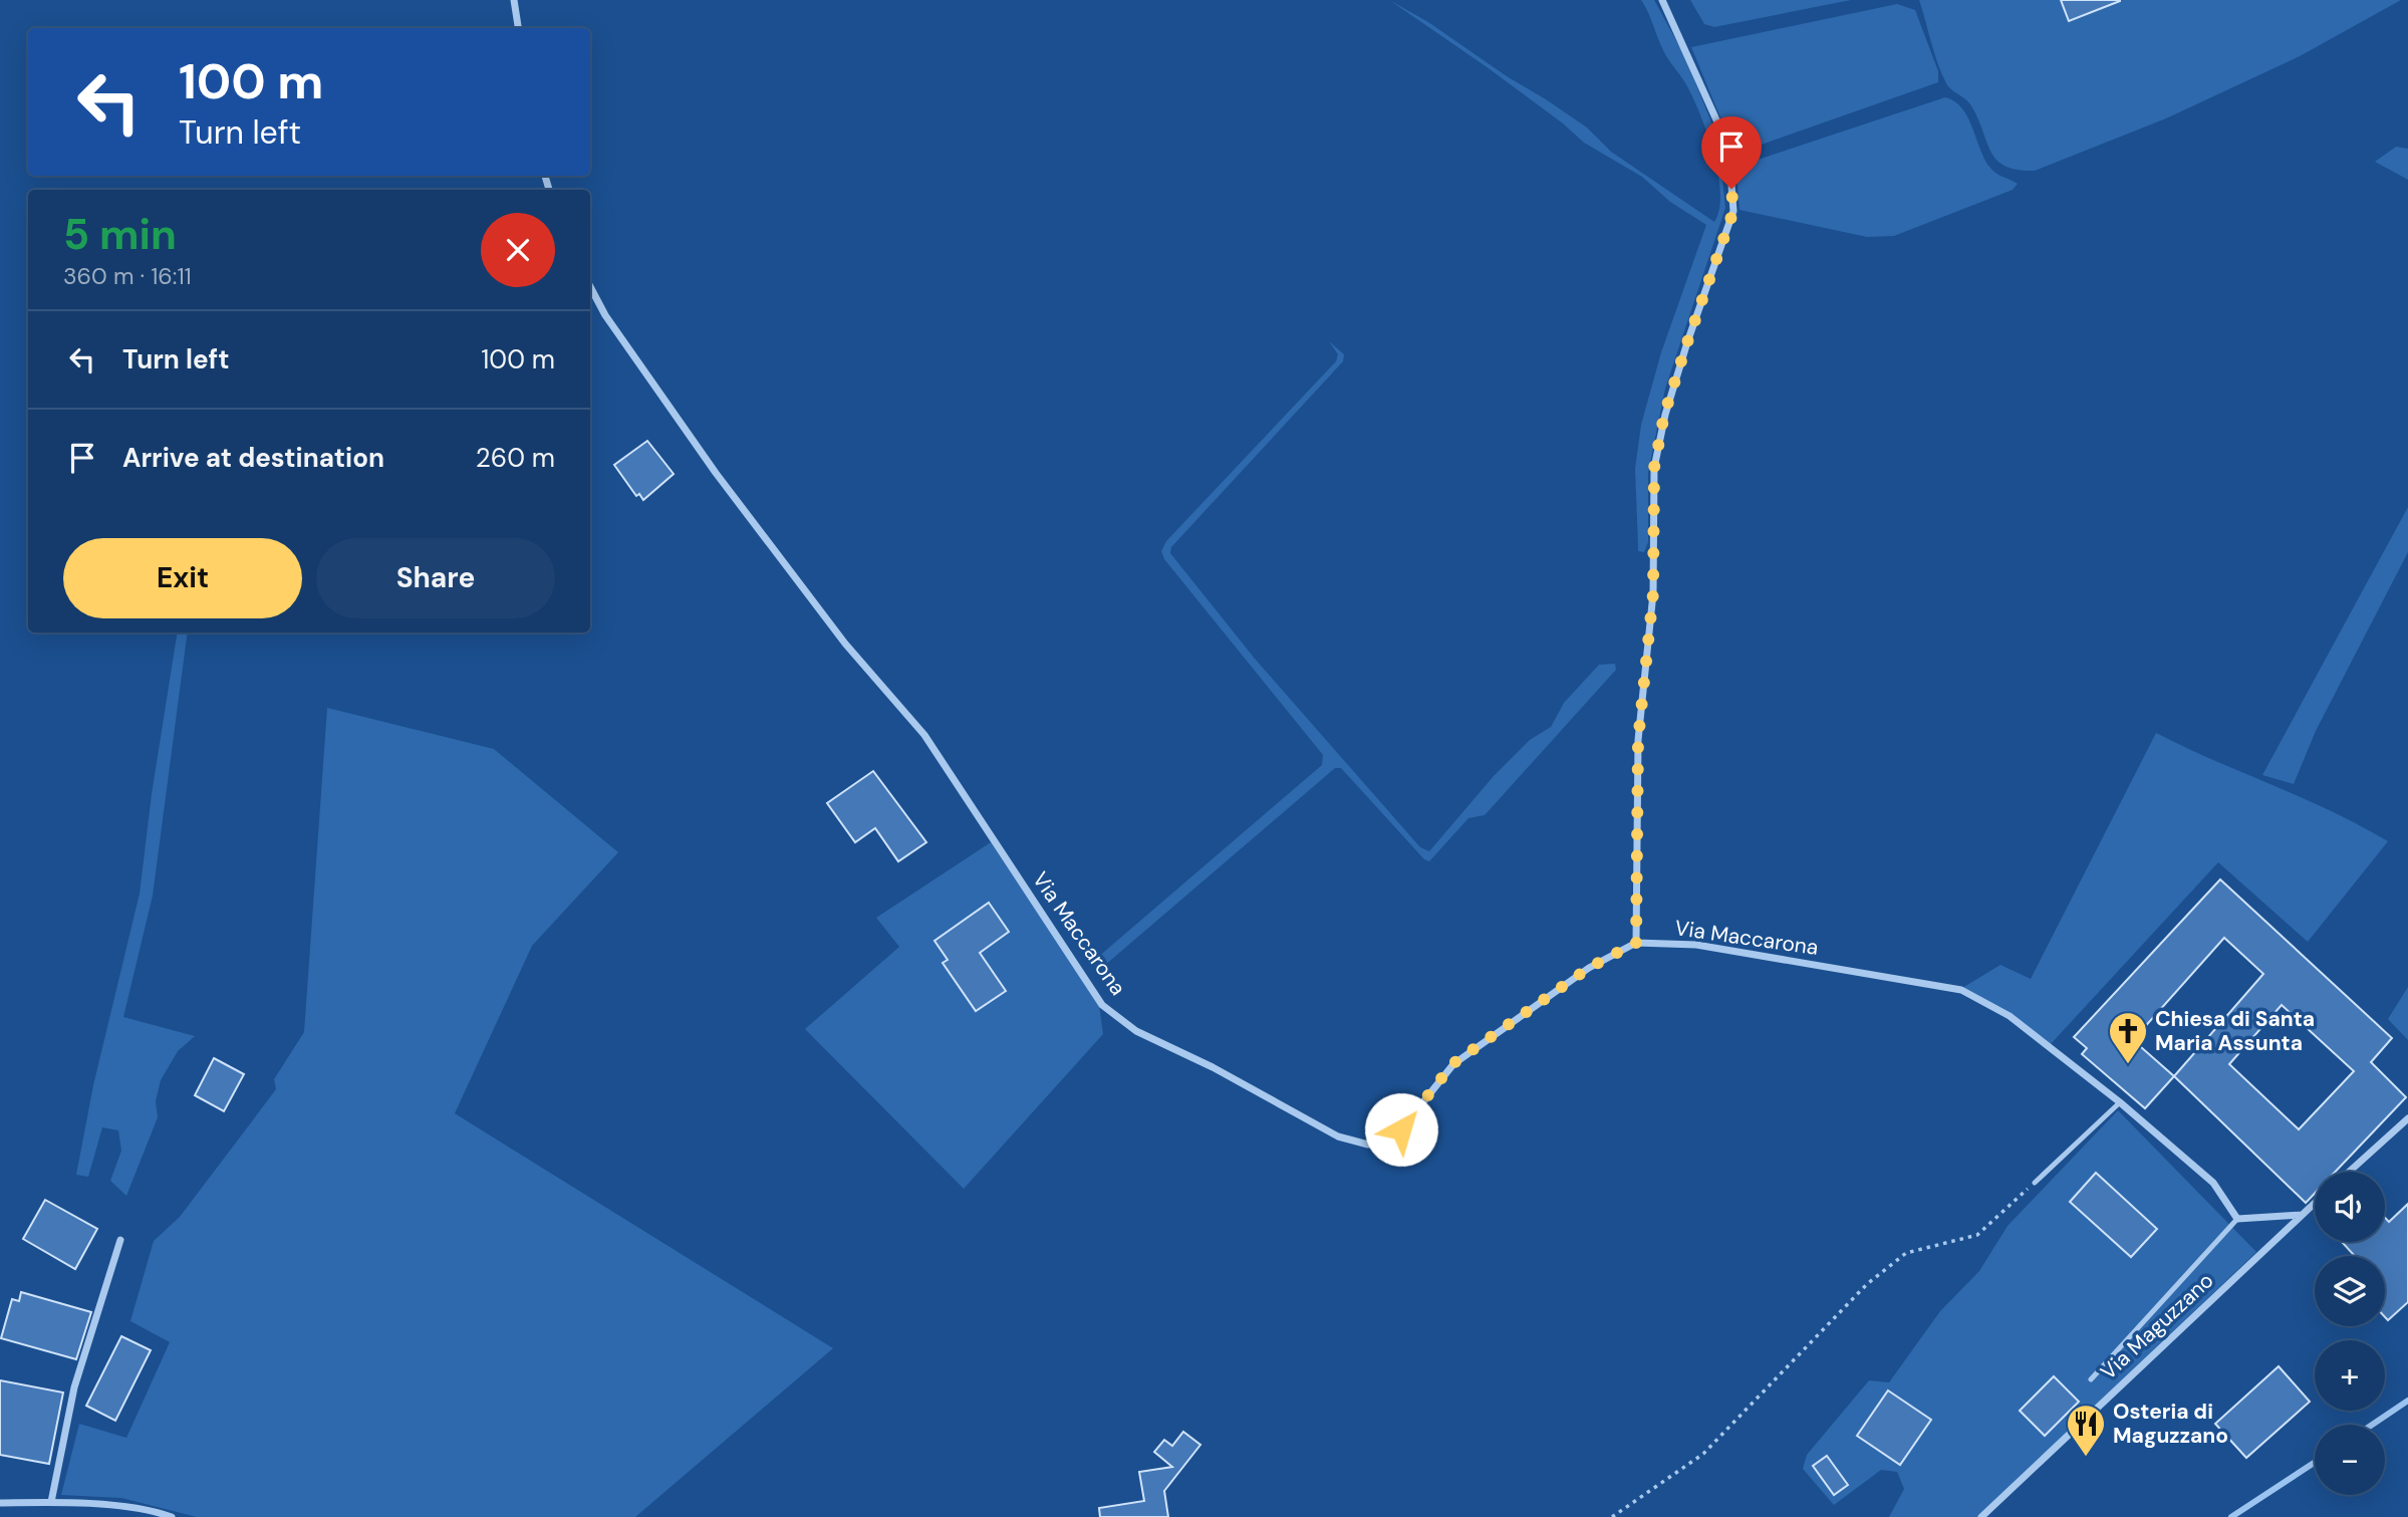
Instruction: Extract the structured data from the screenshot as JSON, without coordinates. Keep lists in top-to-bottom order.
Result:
{
  "streets": {
    "street": ["Via Maccarona", "Via Maguzzano"]
  },
  "places": {
    "church": ["Chiesa di Santa Maria Assunta"],
    "restaurant": ["Osteria di Maguzzano"]
  },
  "page": {
    "turn": ["100 m", "Turn left"],
    "heading": ["5 min", "360 m · 16:11"],
    "list": [
      {
        "name": "Turn left",
        "value": "100 m"
      },
      {
        "name": "Arrive at destination",
        "value": "260 m"
      }
    ],
    "buttons": ["Exit", "Share"],
    "map_buttons": ["+", "−"]
  }
}
